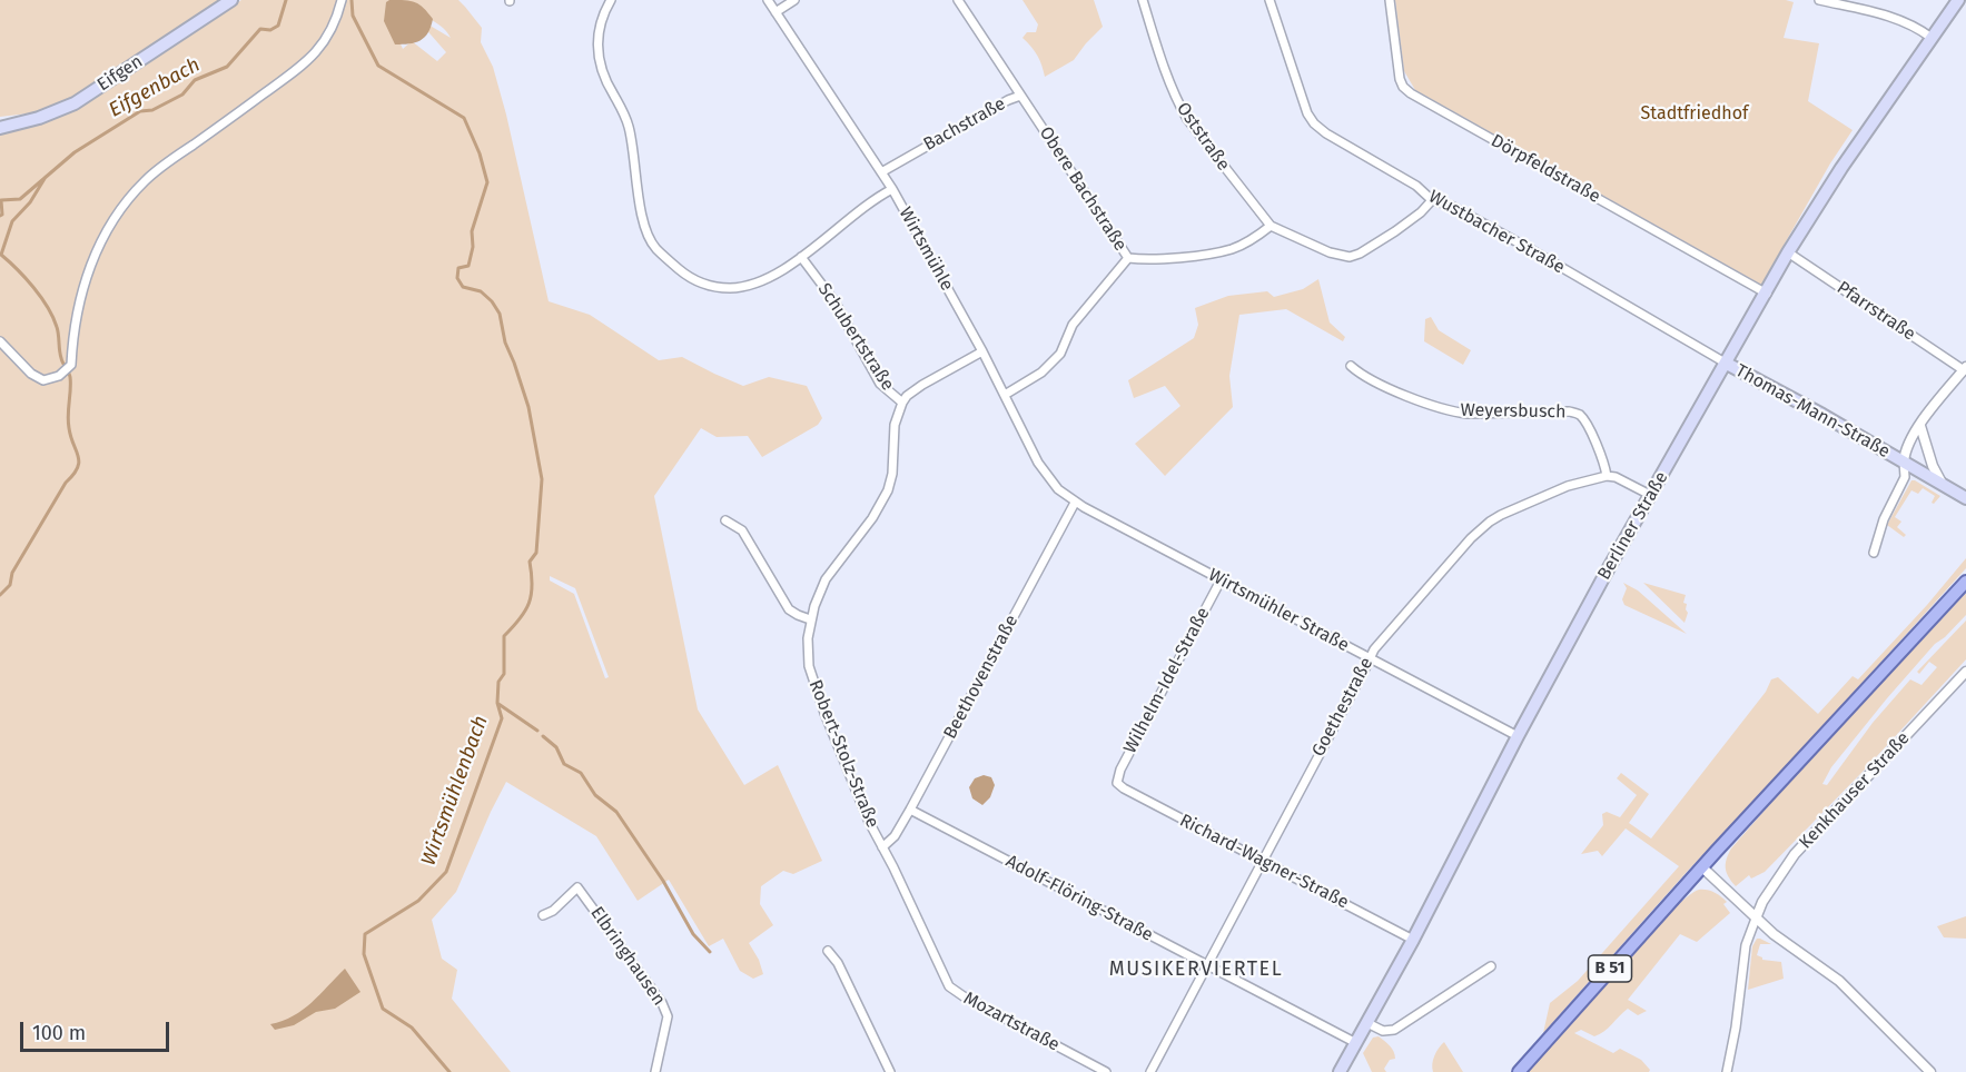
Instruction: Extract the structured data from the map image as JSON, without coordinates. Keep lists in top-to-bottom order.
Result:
{
  "streets": {
    "main road": [
      "Eifgen",
      "Thomas-Mann-Straße",
      "Berliner Straße",
      "B 51"
    ],
    "street": [
      "Bachstraße",
      "Oststraße",
      "Dörpfeldstraße",
      "Obere Bachstraße",
      "Wustbacher Straße",
      "Wirtsmühle",
      "Pfarrstraße",
      "Schubertstraße",
      "Weyersbusch",
      "Wirtsmühler Straße",
      "Beethovenstraße",
      "Wilhelm-Idel-Straße",
      "Goethestraße",
      "Robert-Stolz-Straße",
      "Kenkhauser Straße",
      "Richard-Wagner-Straße",
      "Adolf-Flöring-Straße",
      "Elbringhausen",
      "Mozartstraße"
    ]
  },
  "crossings": [
    ["Bachstraße", "Obere Bachstraße"],
    ["Bachstraße", "Wirtsmühle"],
    ["Dörpfeldstraße", "Berliner Straße"],
    ["Obere Bachstraße", "Wirtsmühle"],
    ["Wustbacher Straße", "Thomas-Mann-Straße"],
    ["Wustbacher Straße", "Berliner Straße"],
    ["Wirtsmühle", "Schubertstraße"],
    ["Wirtsmühle", "Wirtsmühler Straße"],
    ["Wirtsmühle", "Beethovenstraße"],
    ["Pfarrstraße", "Thomas-Mann-Straße"],
    ["Pfarrstraße", "Berliner Straße"],
    ["Schubertstraße", "Robert-Stolz-Straße"],
    ["Weyersbusch", "Goethestraße"],
    ["Thomas-Mann-Straße", "Berliner Straße"],
    ["Berliner Straße", "Wirtsmühler Straße"],
    ["Berliner Straße", "Richard-Wagner-Straße"],
    ["Berliner Straße", "Adolf-Flöring-Straße"],
    ["Wirtsmühler Straße", "Beethovenstraße"],
    ["Wirtsmühler Straße", "Wilhelm-Idel-Straße"],
    ["Wirtsmühler Straße", "Goethestraße"],
    ["Beethovenstraße", "Robert-Stolz-Straße"],
    ["Beethovenstraße", "Adolf-Flöring-Straße"],
    ["Beethovenstraße", "Mozartstraße"],
    ["Wilhelm-Idel-Straße", "Richard-Wagner-Straße"],
    ["Goethestraße", "Richard-Wagner-Straße"],
    ["Goethestraße", "Adolf-Flöring-Straße"],
    ["Robert-Stolz-Straße", "Mozartstraße"]
  ],
  "districts": ["MUSIKERVIERTEL"],
  "water": ["Eifgenbach", "Wirtsmühlenbach"],
  "parks": ["Stadtfriedhof"],
  "scale_bar": "100 m"
}
